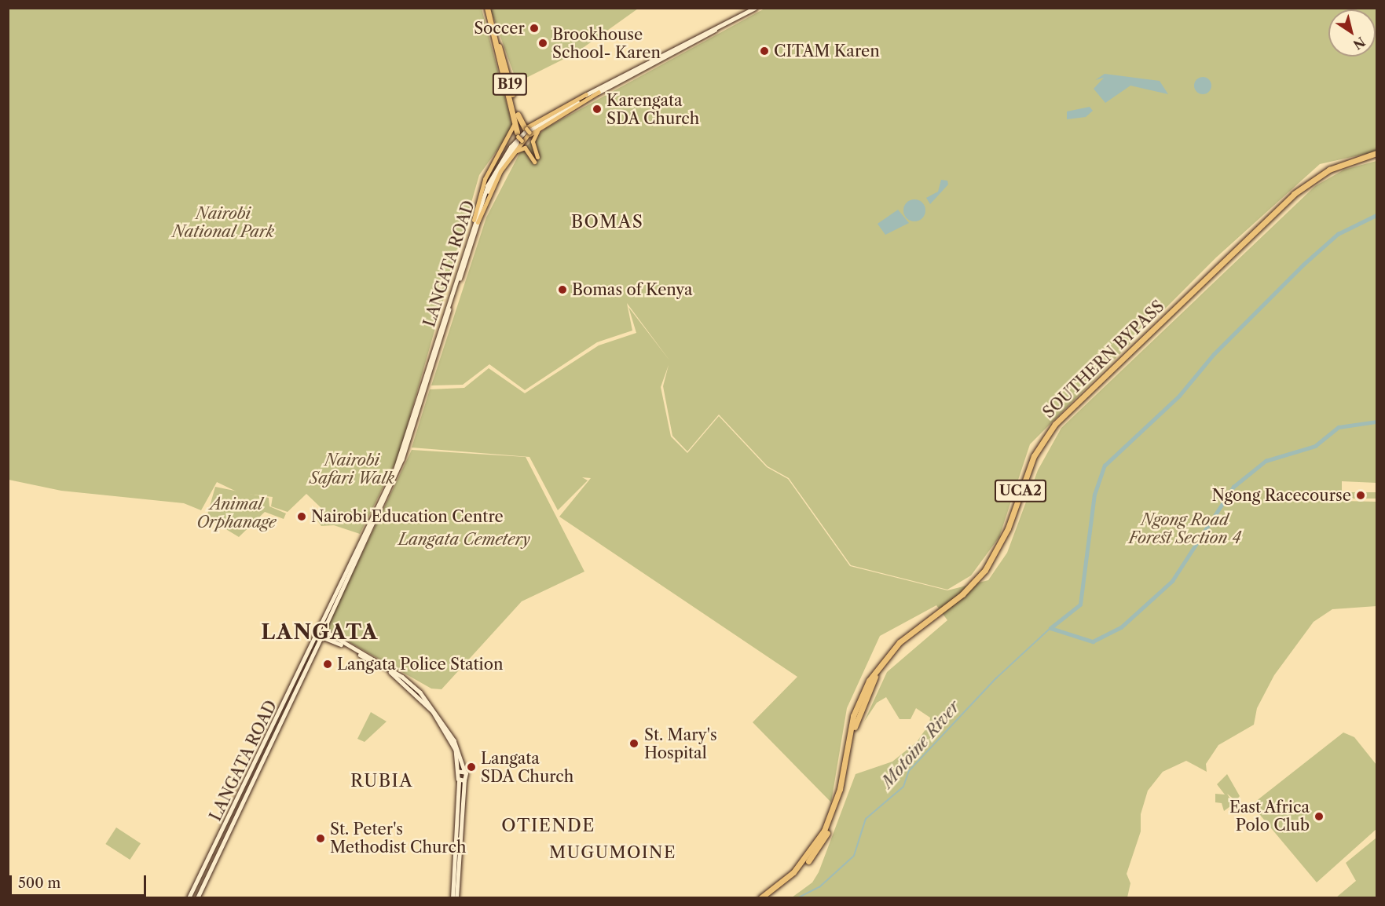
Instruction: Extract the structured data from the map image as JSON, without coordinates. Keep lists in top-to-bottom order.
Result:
{
  "streets": {
    "highway": ["B19", "SOUTHERN BYPASS", "UCA2"],
    "main road": ["LANGATA ROAD"]
  },
  "crossings": [
    ["B19", "LANGATA ROAD"]
  ],
  "districts": [
    "BOMAS",
    "LANGATA",
    "RUBIA",
    "OTIENDE",
    "MUGUMOINE"
  ],
  "water": ["Motoine River"],
  "parks": [
    "Nairobi National Park",
    "Nairobi Safari Walk",
    "Animal Orphanage",
    "Ngong Road Forest Section 4",
    "Langata Cemetery"
  ],
  "places": [
    "Soccer",
    "Brookhouse School- Karen",
    "CITAM Karen",
    "Karengata SDA Church",
    "Bomas of Kenya",
    "Ngong Racecourse",
    "Nairobi Education Centre",
    "Langata Police Station",
    "St. Mary's Hospital",
    "Langata SDA Church",
    "East Africa Polo Club",
    "St. Peter's Methodist Church"
  ],
  "scale_bar": "500 m",
  "north": "bottom right"
}
